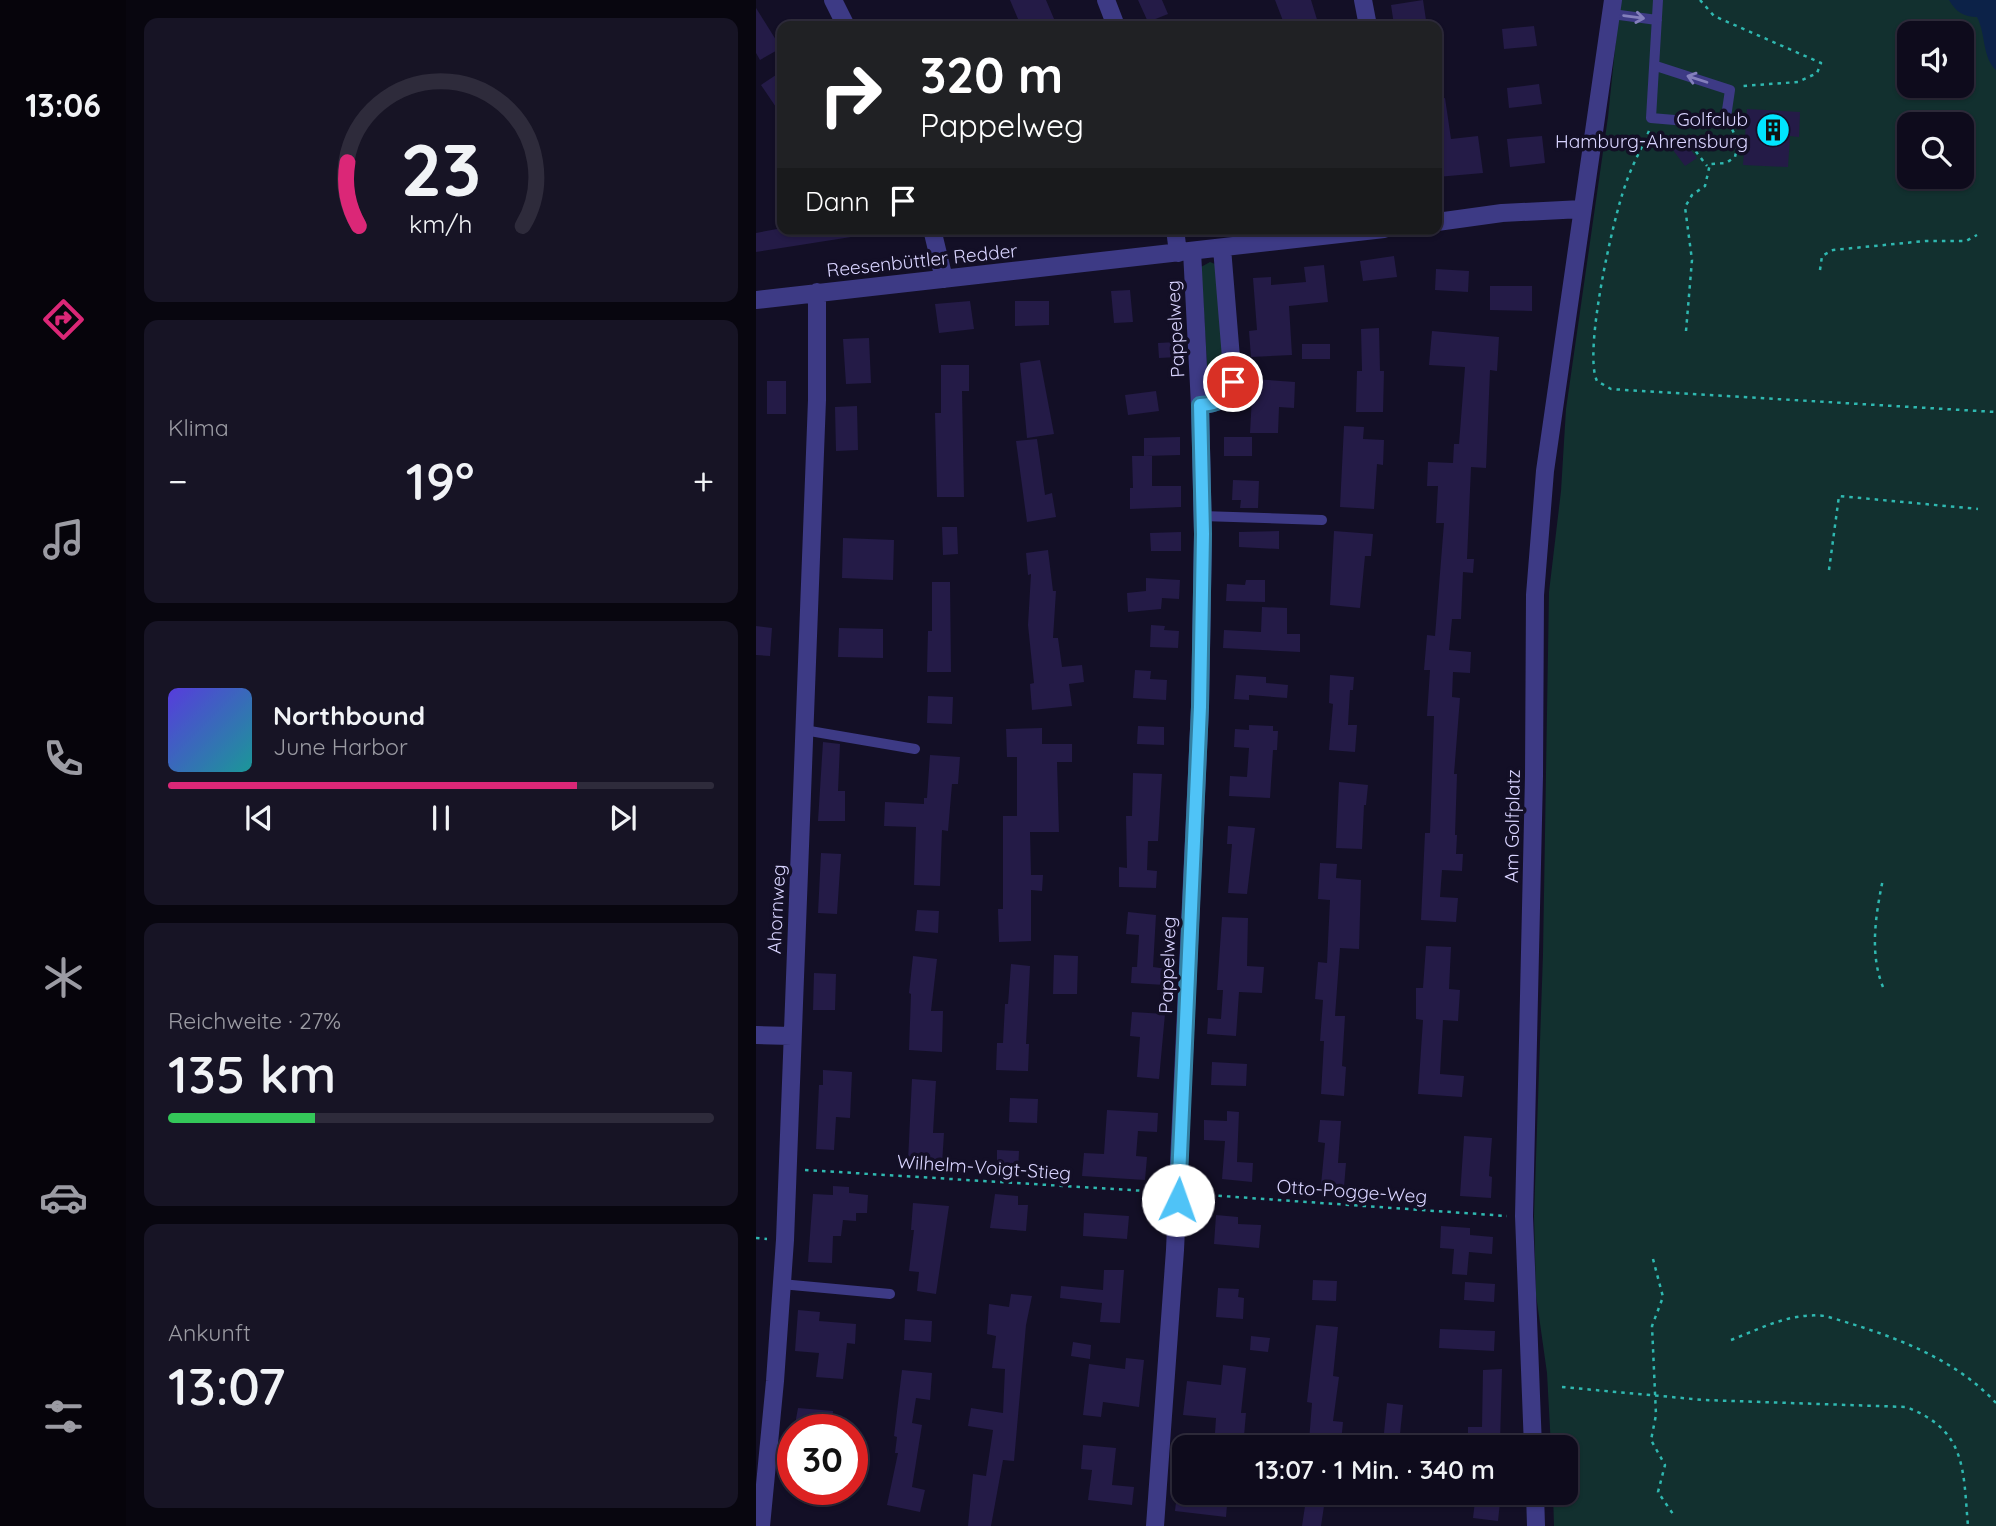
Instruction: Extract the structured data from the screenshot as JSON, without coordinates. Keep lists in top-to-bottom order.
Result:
{
  "streets": {
    "street": [
      "Reesenbüttler Redder",
      "Pappelweg",
      "Am Golfplatz",
      "Ahornweg"
    ],
    "path": ["Wilhelm-Voigt-Stieg", "Otto-Pogge-Weg"]
  },
  "crossings": [
    ["Reesenbüttler Redder", "Pappelweg"],
    ["Reesenbüttler Redder", "Ahornweg"],
    ["Pappelweg", "Wilhelm-Voigt-Stieg"],
    ["Pappelweg", "Otto-Pogge-Weg"],
    ["Am Golfplatz", "Otto-Pogge-Weg"],
    ["Ahornweg", "Wilhelm-Voigt-Stieg"],
    ["Wilhelm-Voigt-Stieg", "Otto-Pogge-Weg"]
  ],
  "places": {
    "building": ["Golfclub Hamburg-Ahrensburg"]
  },
  "page": {
    "tabs": "13:06",
    "turn": ["320 m", "Pappelweg"],
    "then": "Dann",
    "tile": [
      "Klima",
      ["Reichweite · 27%", "135 km"],
      ["Ankunft", "13:07"]
    ],
    "heat": ["−", "19°", "+"],
    "song": ["Northbound", "June Harbor"],
    "limit": "30",
    "trip": "13:07 · 1 Min. · 340 m",
    "gauge": ["23", "km/h"]
  }
}
